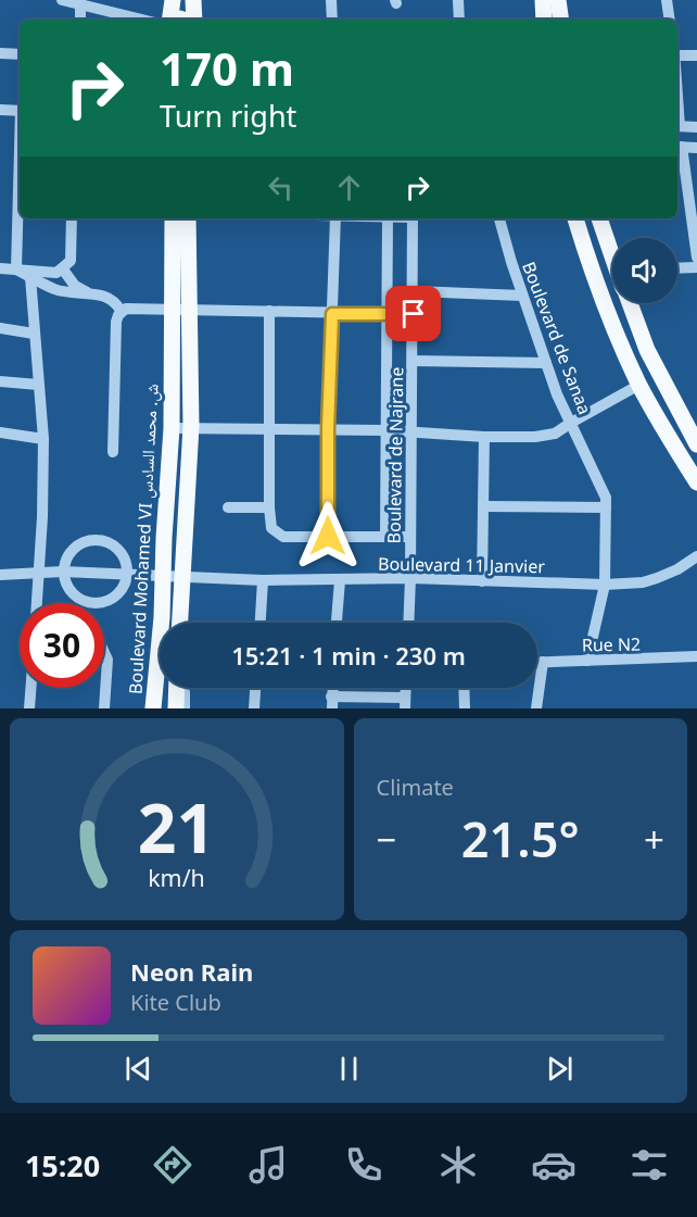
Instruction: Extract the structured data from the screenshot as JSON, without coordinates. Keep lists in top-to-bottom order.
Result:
{
  "streets": {
    "main road": ["Boulevard Mohamed VI ش. محمد السادس"],
    "street": [
      "Boulevard de Sanaa",
      "Boulevard de Najrane",
      "Boulevard 11 Janvier",
      "Rue N2"
    ]
  },
  "crossings": [
    ["Boulevard de Sanaa", "Boulevard 11 Janvier"],
    ["Boulevard de Sanaa", "Rue N2"],
    ["Boulevard de Najrane", "Boulevard 11 Janvier"],
    ["Boulevard Mohamed VI ش. محمد السادس", "Boulevard 11 Janvier"]
  ],
  "page": {
    "turn": ["170 m", "Turn right"],
    "limit": "30",
    "trip": "15:21 · 1 min · 230 m",
    "tile": "Climate",
    "heat": ["−", "21.5°", "+"],
    "song": ["Neon Rain", "Kite Club"],
    "tabs": "15:20",
    "gauge": ["21", "km/h"]
  }
}
